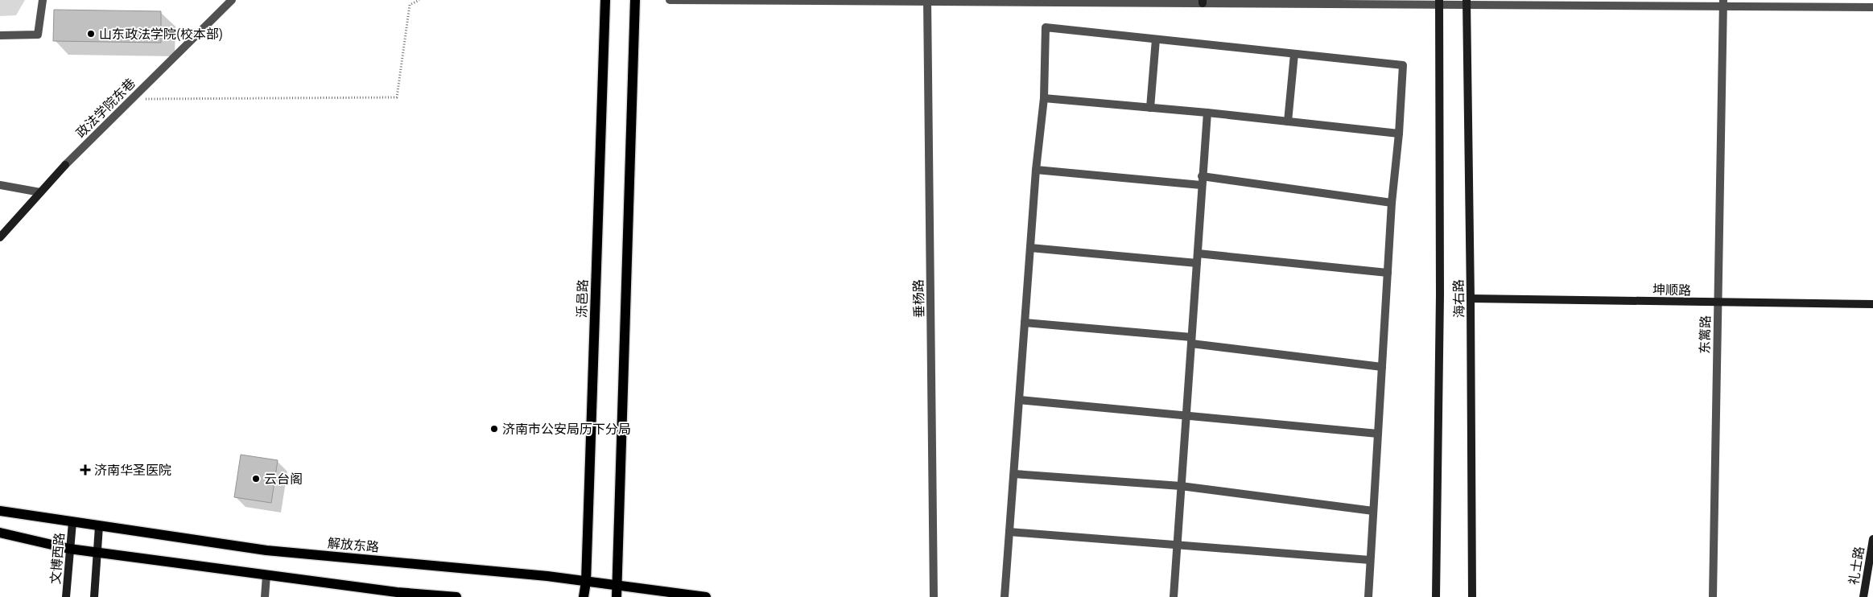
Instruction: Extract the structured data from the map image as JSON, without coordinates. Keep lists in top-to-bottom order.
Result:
{
  "streets": {
    "main road": [
      "政法学院东巷",
      "坤顺路",
      "泺邑路",
      "海右路",
      "解放东路",
      "文博西路",
      "礼士路"
    ],
    "street": ["垂杨路", "东篱路"]
  },
  "crossings": [
    ["坤顺路", "海右路"],
    ["坤顺路", "东篱路"],
    ["泺邑路", "解放东路"],
    ["解放东路", "文博西路"]
  ],
  "places": {
    "other": ["山东政法学院(校本部)", "济南市公安局历下分局", "云台阁"],
    "health": ["济南华圣医院"]
  }
}
